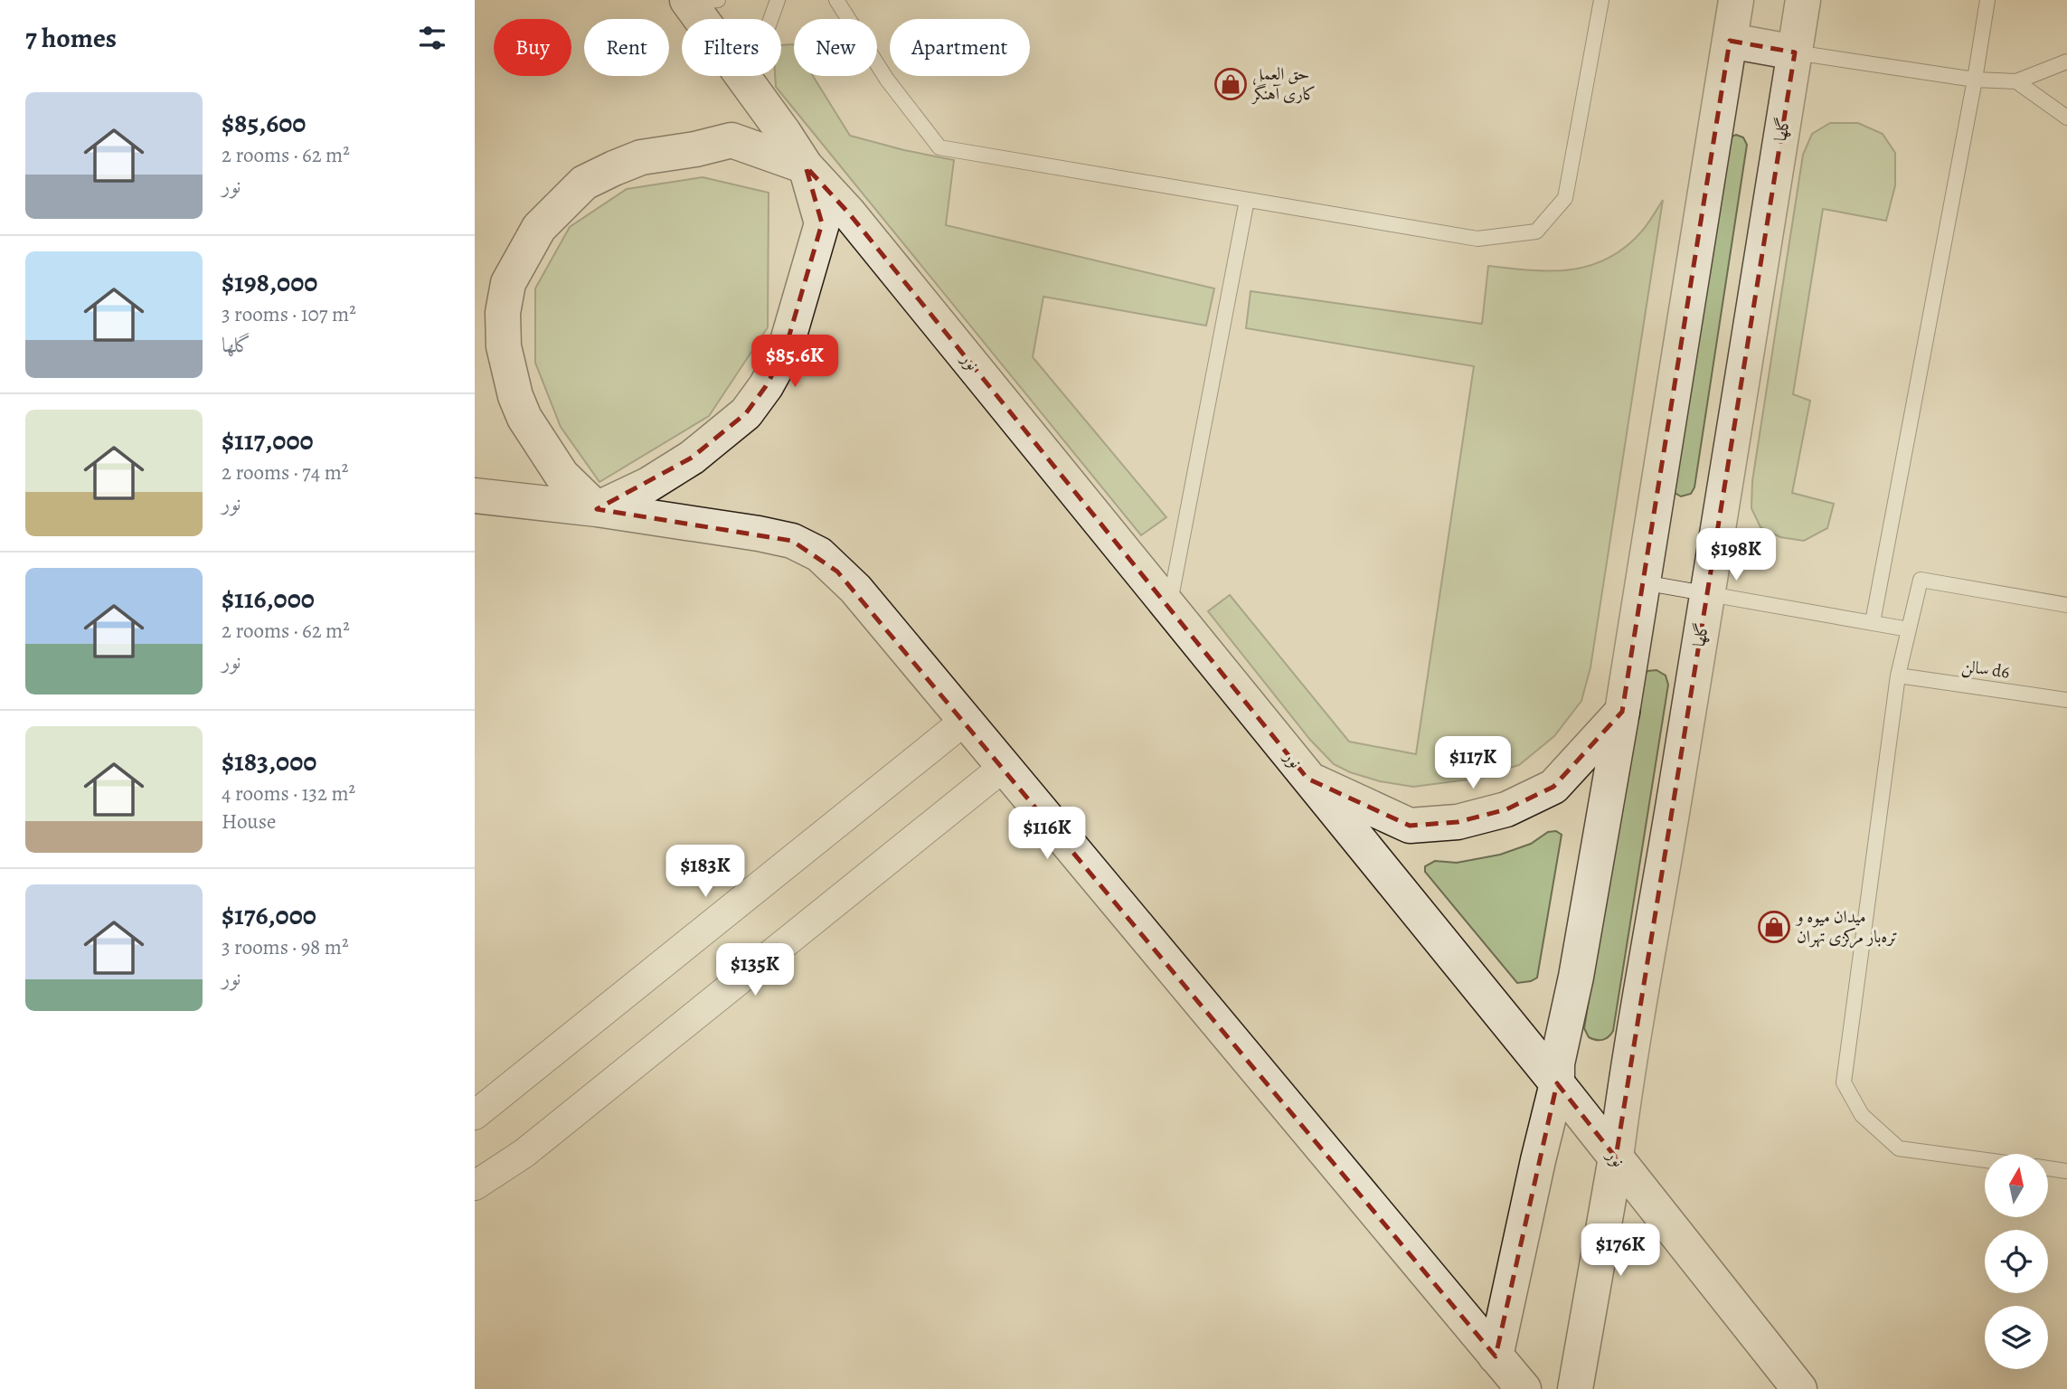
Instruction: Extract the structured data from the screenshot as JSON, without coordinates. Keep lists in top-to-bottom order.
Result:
{
  "streets": {
    "main road": ["گلها", "نور"],
    "lane": ["سالن d6"]
  },
  "crossings": [
    ["گلها", "نور"]
  ],
  "places": {
    "shop": ["حق العمل کاری آهنگر", "میدان میوه و تره‌بار مرکزی تهران"]
  },
  "north": "top",
  "page": {
    "heading": "7 homes",
    "chip": [
      "Buy",
      "Rent",
      "Filters",
      "New",
      "Apartment"
    ],
    "list": [
      {
        "name": "$85,600",
        "note": "2 rooms · 62 m² · نور"
      },
      {
        "name": "$198,000",
        "note": "3 rooms · 107 m² · گلها"
      },
      {
        "name": "$117,000",
        "note": "2 rooms · 74 m² · نور"
      },
      {
        "name": "$116,000",
        "note": "2 rooms · 62 m² · نور"
      },
      {
        "name": "$183,000",
        "note": "4 rooms · 132 m² · House"
      },
      {
        "name": "$176,000",
        "note": "3 rooms · 98 m² · نور"
      }
    ],
    "price": [
      "$85.6K",
      "$198K",
      "$117K",
      "$116K",
      "$183K",
      "$135K",
      "$176K"
    ]
  }
}
